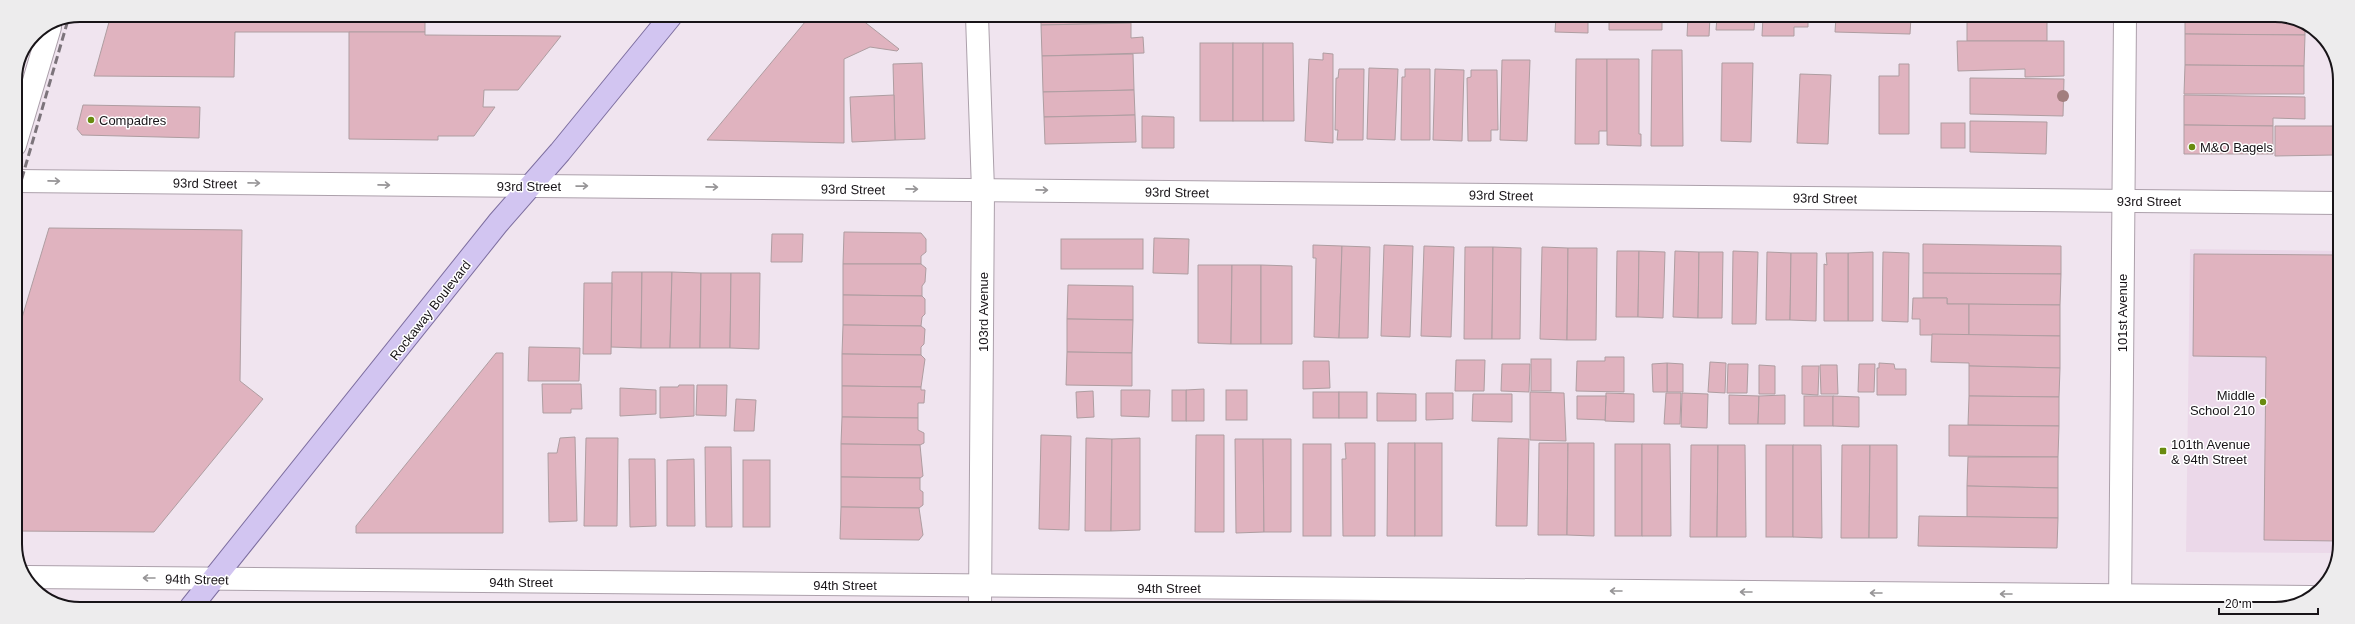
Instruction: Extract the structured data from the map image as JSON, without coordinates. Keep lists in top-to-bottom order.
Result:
{
  "streets": {
    "main road": ["Rockaway Boulevard"],
    "street": [
      "93rd Street",
      "103rd Avenue",
      "101st Avenue",
      "94th Street"
    ]
  },
  "crossings": [
    ["93rd Street", "Rockaway Boulevard"],
    ["93rd Street", "103rd Avenue"],
    ["93rd Street", "101st Avenue"],
    ["Rockaway Boulevard", "94th Street"],
    ["103rd Avenue", "94th Street"],
    ["101st Avenue", "94th Street"]
  ],
  "one_way": ["93rd Street", "94th Street"],
  "places": {
    "other": ["Compadres", "M&O Bagels", "Middle School 210"],
    "transit": ["101th Avenue & 94th Street"]
  },
  "scale_bar": "20 m"
}
